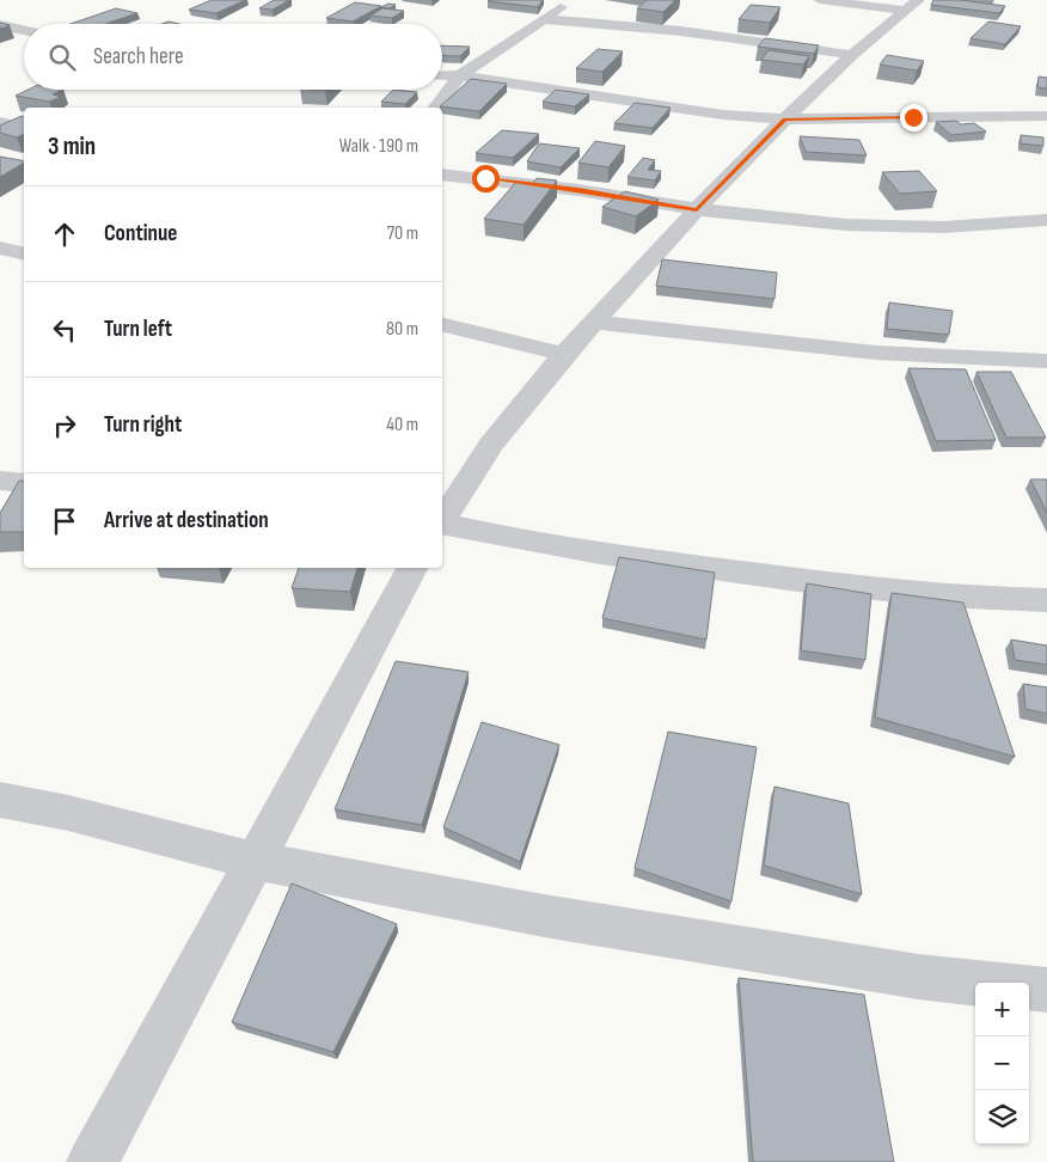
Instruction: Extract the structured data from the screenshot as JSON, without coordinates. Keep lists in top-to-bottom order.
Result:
{
  "page": {
    "search": "Search here",
    "heading": ["3 min", "Walk · 190 m"],
    "list": [
      ["Continue", "70 m"],
      ["Turn left", "80 m"],
      ["Turn right", "40 m"],
      "Arrive at destination"
    ],
    "map_buttons": ["+", "−"]
  }
}
